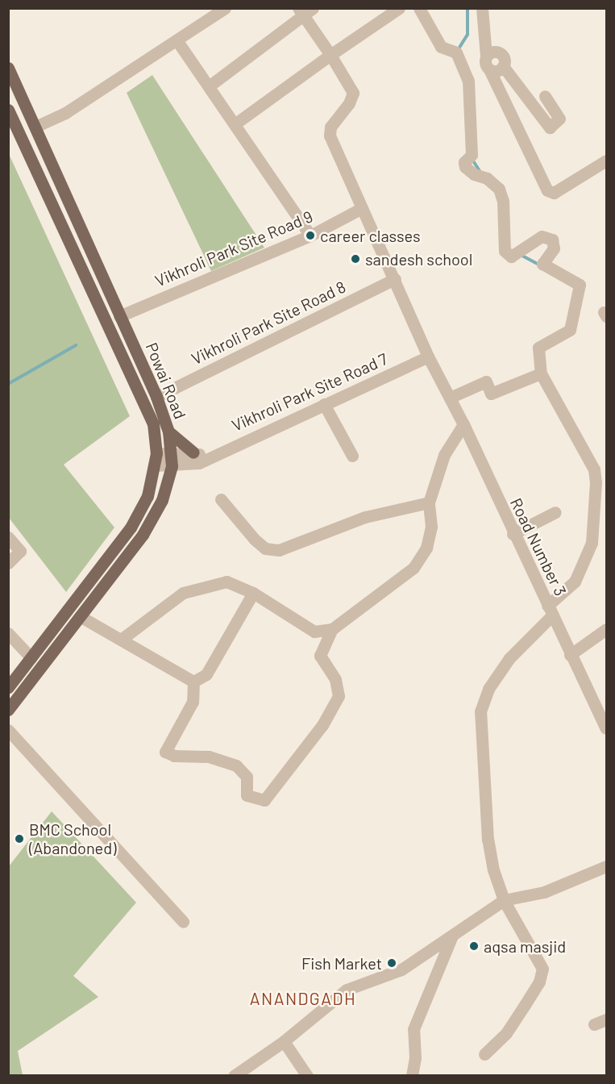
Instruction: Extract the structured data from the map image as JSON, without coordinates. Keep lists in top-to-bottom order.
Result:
{
  "streets": {
    "main road": ["Powai Road"],
    "street": [
      "Vikhroli Park Site Road 9",
      "Vikhroli Park Site Road 8",
      "Vikhroli Park Site Road 7",
      "Road Number 3"
    ]
  },
  "crossings": [
    ["Vikhroli Park Site Road 9", "Powai Road"],
    ["Vikhroli Park Site Road 9", "Road Number 3"],
    ["Vikhroli Park Site Road 8", "Powai Road"],
    ["Vikhroli Park Site Road 8", "Road Number 3"],
    ["Powai Road", "Vikhroli Park Site Road 7"],
    ["Vikhroli Park Site Road 7", "Road Number 3"]
  ],
  "districts": ["ANANDGADH"],
  "places": [
    "career classes",
    "sandesh school",
    "BMC School (Abandoned)",
    "aqsa masjid",
    "Fish Market"
  ]
}
